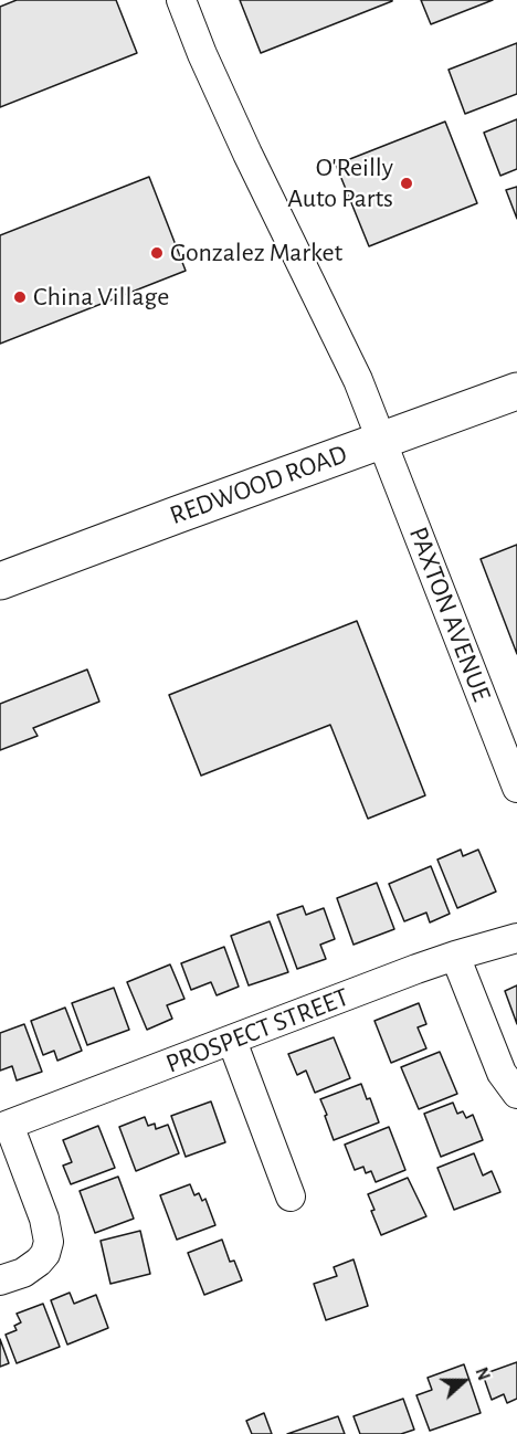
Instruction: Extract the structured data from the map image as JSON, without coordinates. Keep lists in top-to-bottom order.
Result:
{
  "streets": {
    "main road": ["REDWOOD ROAD"],
    "street": ["PAXTON AVENUE", "PROSPECT STREET"]
  },
  "crossings": [
    ["REDWOOD ROAD", "PAXTON AVENUE"]
  ],
  "places": ["O'Reilly Auto Parts", "Gonzalez Market", "China Village"],
  "north": "right"
}
